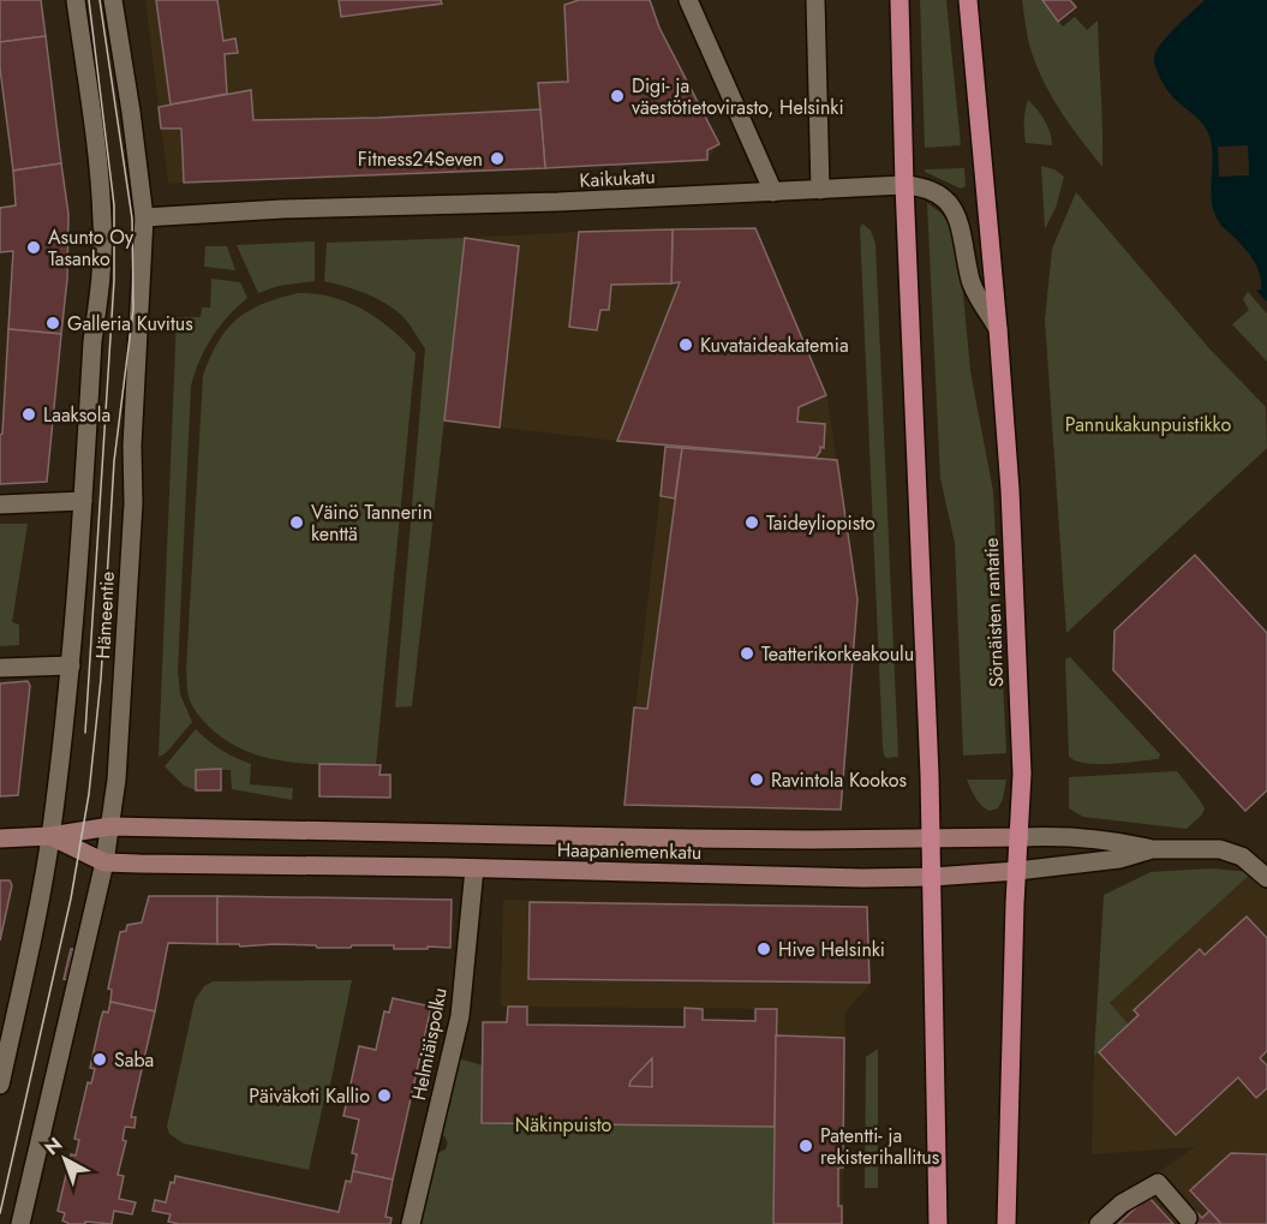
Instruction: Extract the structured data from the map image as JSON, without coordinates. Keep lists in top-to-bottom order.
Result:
{
  "streets": {
    "main road": ["Sörnäisten rantatie", "Haapaniemenkatu"],
    "street": ["Kaikukatu", "Hämeentie", "Helmiäispolku"]
  },
  "crossings": [
    ["Kaikukatu", "Sörnäisten rantatie"],
    ["Kaikukatu", "Hämeentie"],
    ["Sörnäisten rantatie", "Haapaniemenkatu"],
    ["Hämeentie", "Haapaniemenkatu"],
    ["Haapaniemenkatu", "Helmiäispolku"]
  ],
  "parks": ["Pannukakunpuistikko", "Näkinpuisto"],
  "places": [
    "Digi- ja väestötietovirasto, Helsinki",
    "Fitness24Seven",
    "Asunto Oy Tasanko",
    "Galleria Kuvitus",
    "Kuvataideakatemia",
    "Laaksola",
    "Väinö Tannerin kenttä",
    "Taideyliopisto",
    "Teatterikorkeakoulu",
    "Ravintola Kookos",
    "Hive Helsinki",
    "Saba",
    "Päiväkoti Kallio",
    "Patentti- ja rekisterihallitus"
  ],
  "north": "top left"
}
